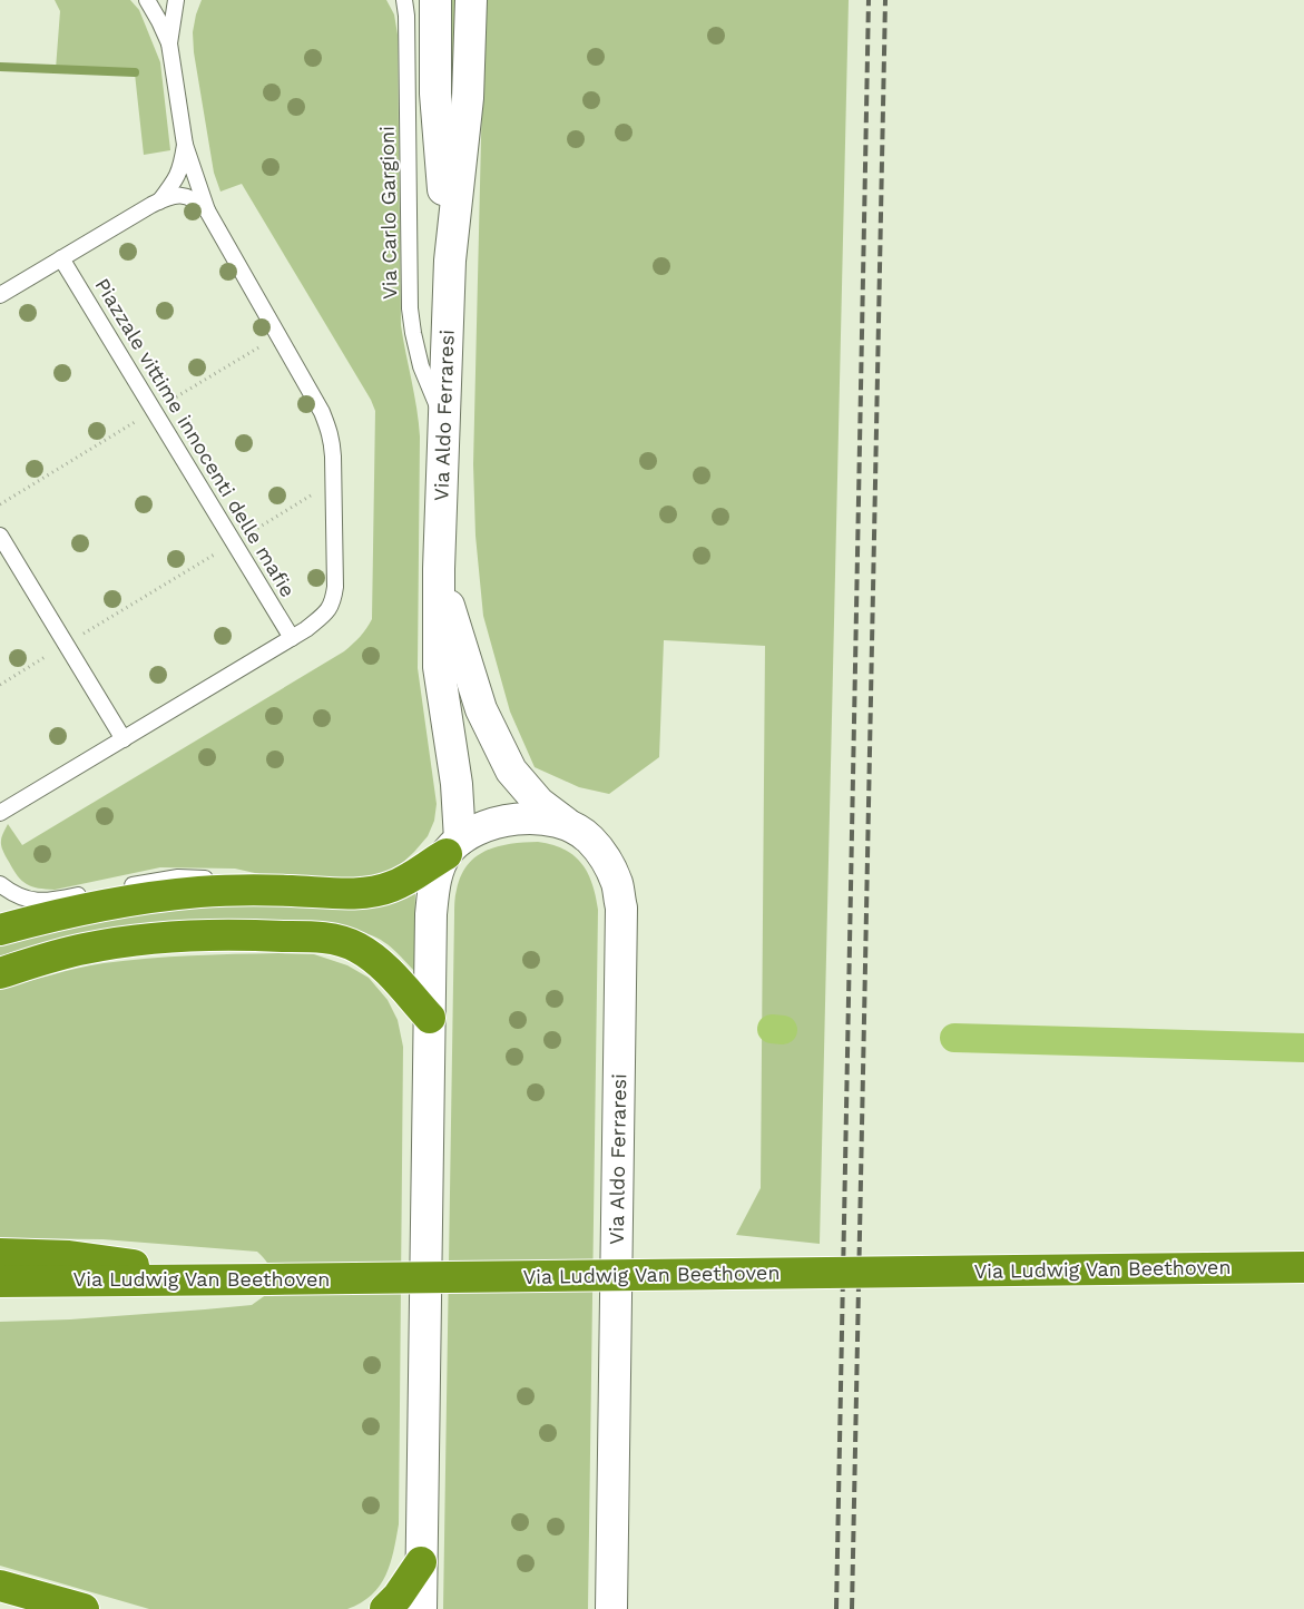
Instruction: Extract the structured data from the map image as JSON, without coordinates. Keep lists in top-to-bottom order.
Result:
{
  "streets": {
    "highway": ["Via Ludwig Van Beethoven"],
    "main road": ["Via Aldo Ferraresi"],
    "lane": ["Via Carlo Gargioni", "Piazzale vittime innocenti delle mafie"]
  },
  "crossings": [
    ["Via Carlo Gargioni", "Via Aldo Ferraresi"]
  ]
}
